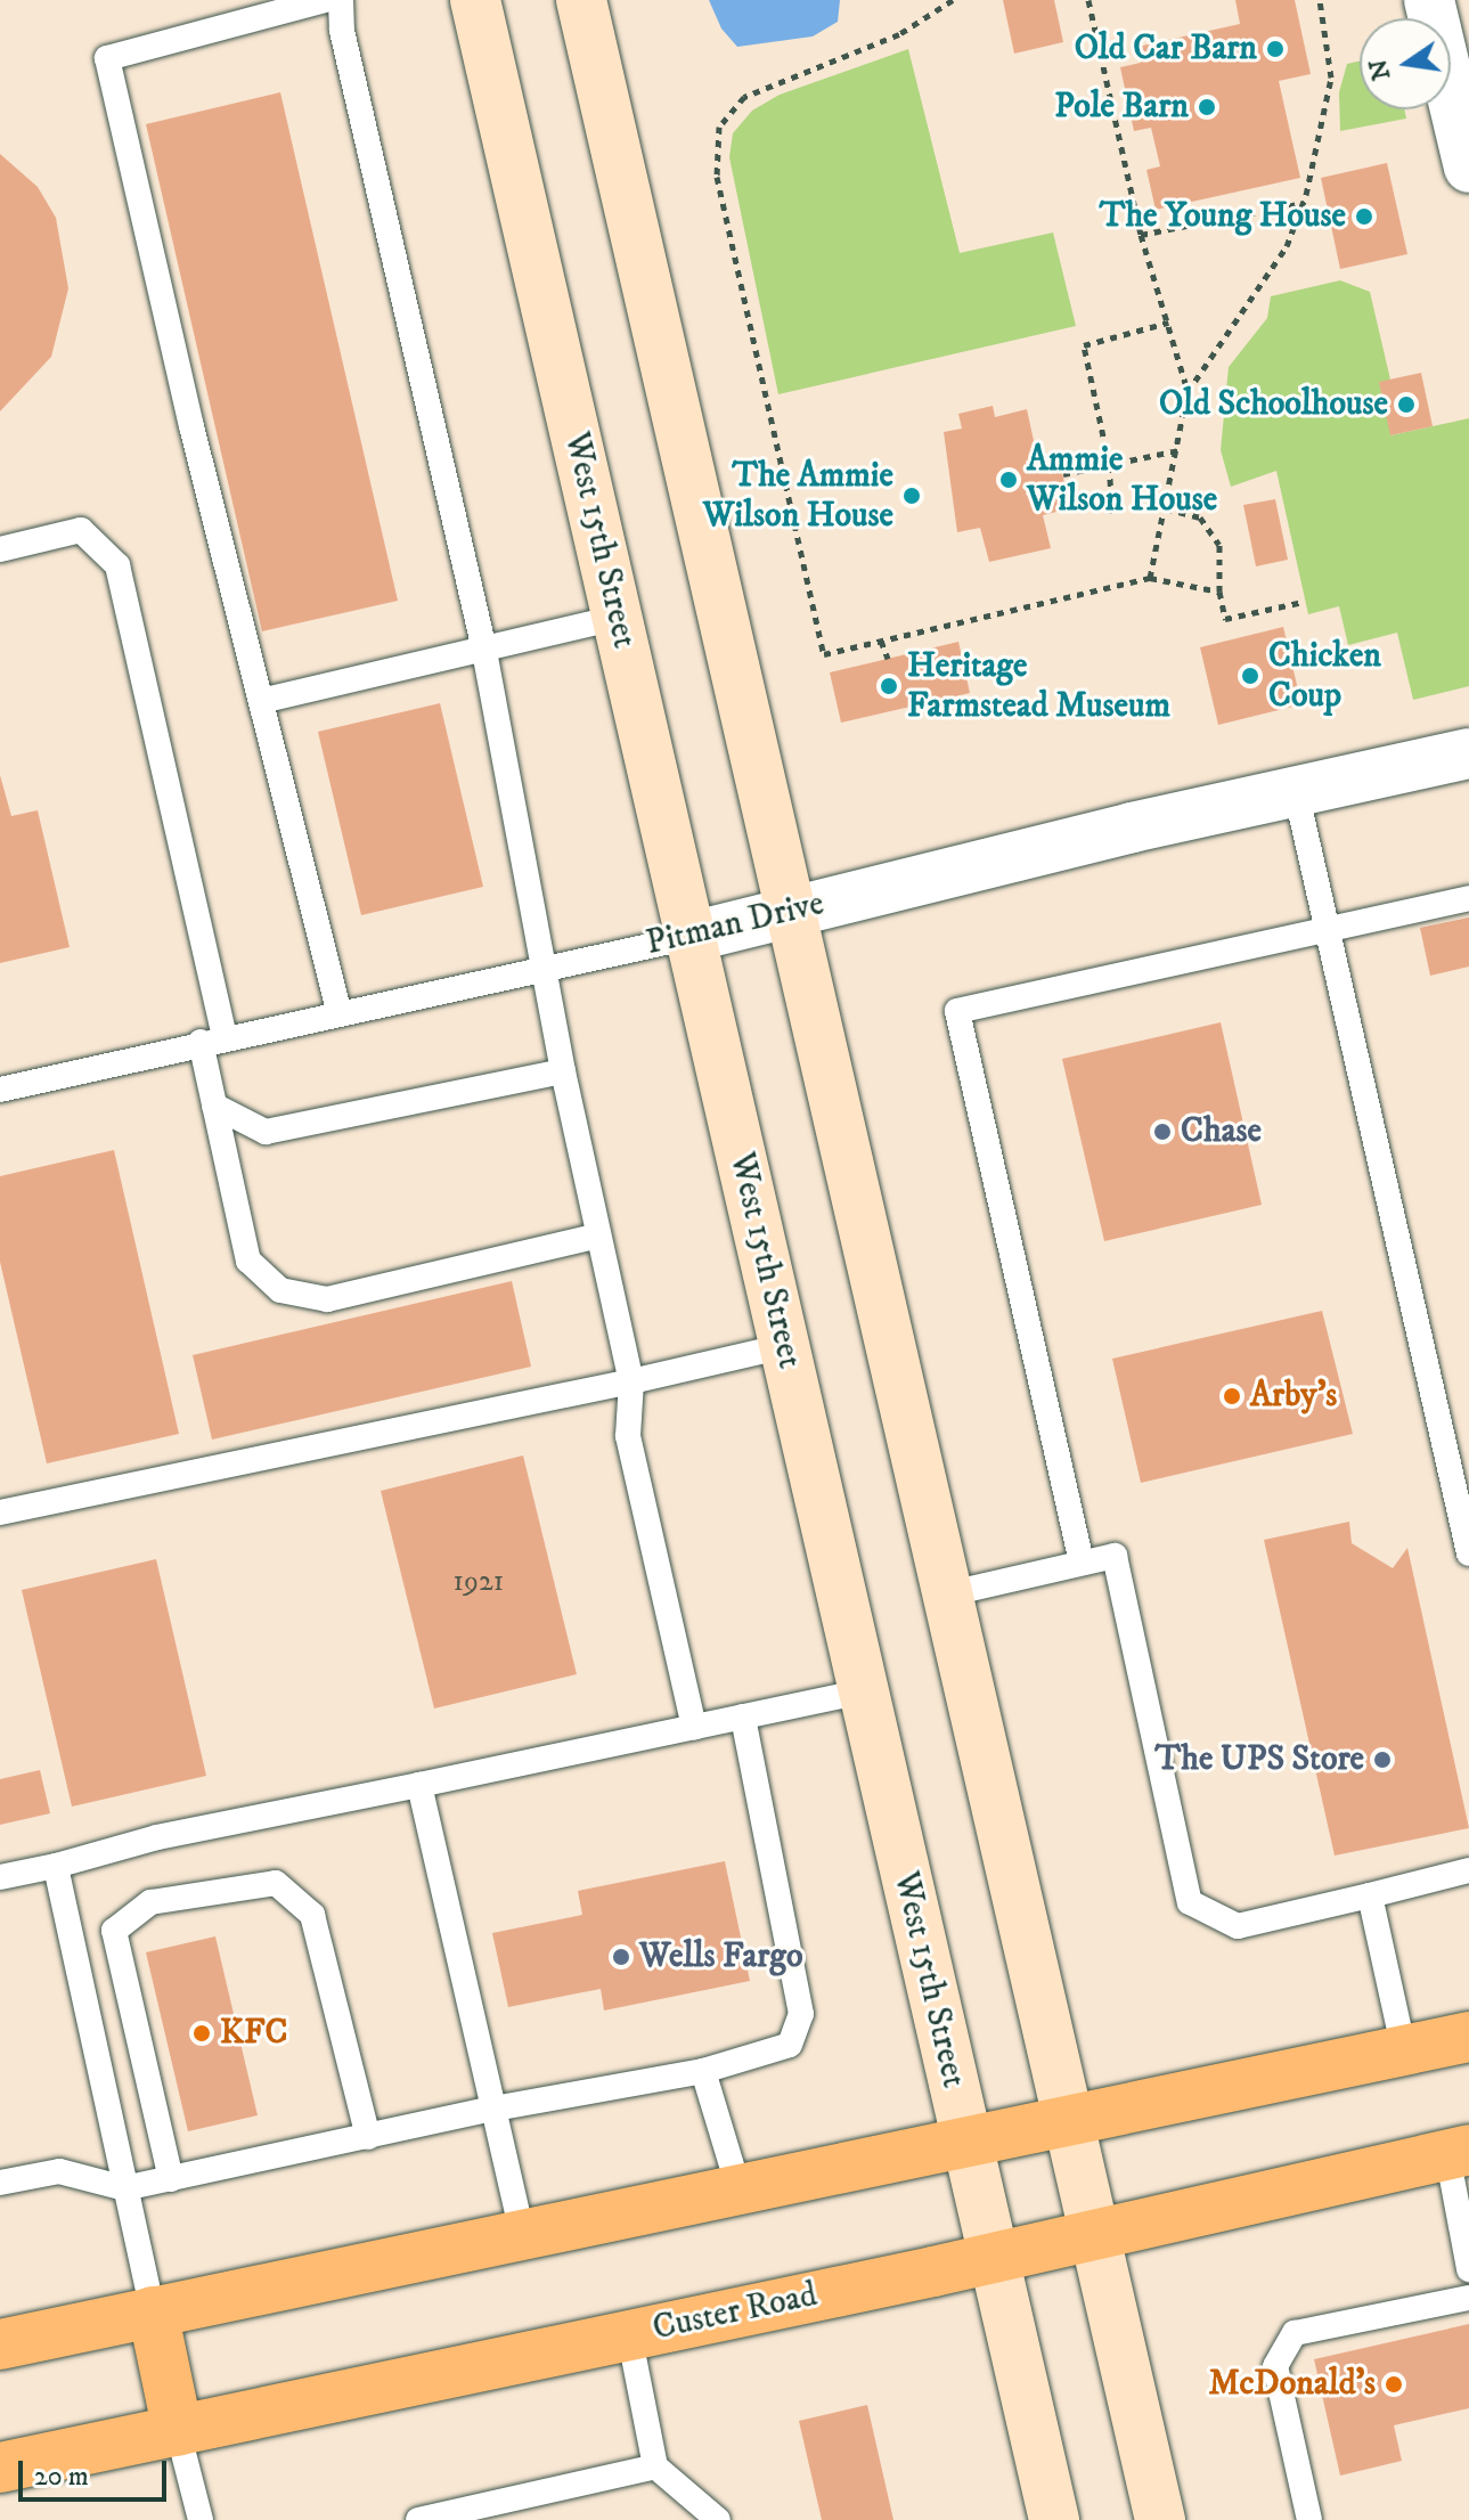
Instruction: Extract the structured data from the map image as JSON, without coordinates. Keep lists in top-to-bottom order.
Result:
{
  "streets": {
    "main road": ["West 15th Street", "Custer Road"],
    "street": ["Pitman Drive"]
  },
  "crossings": [
    ["West 15th Street", "Pitman Drive"],
    ["West 15th Street", "Custer Road"]
  ],
  "places": [
    "Old Car Barn",
    "Pole Barn",
    "The Young House",
    "Old Schoolhouse",
    "Ammie Wilson House",
    "The Ammie Wilson House",
    "Chicken Coup",
    "Heritage Farmstead Museum",
    "Chase",
    "Arby's",
    "The UPS Store",
    "Wells Fargo",
    "KFC",
    "McDonald's"
  ],
  "house_numbers": ["1921"],
  "scale_bar": "20 m",
  "north": "left"
}
